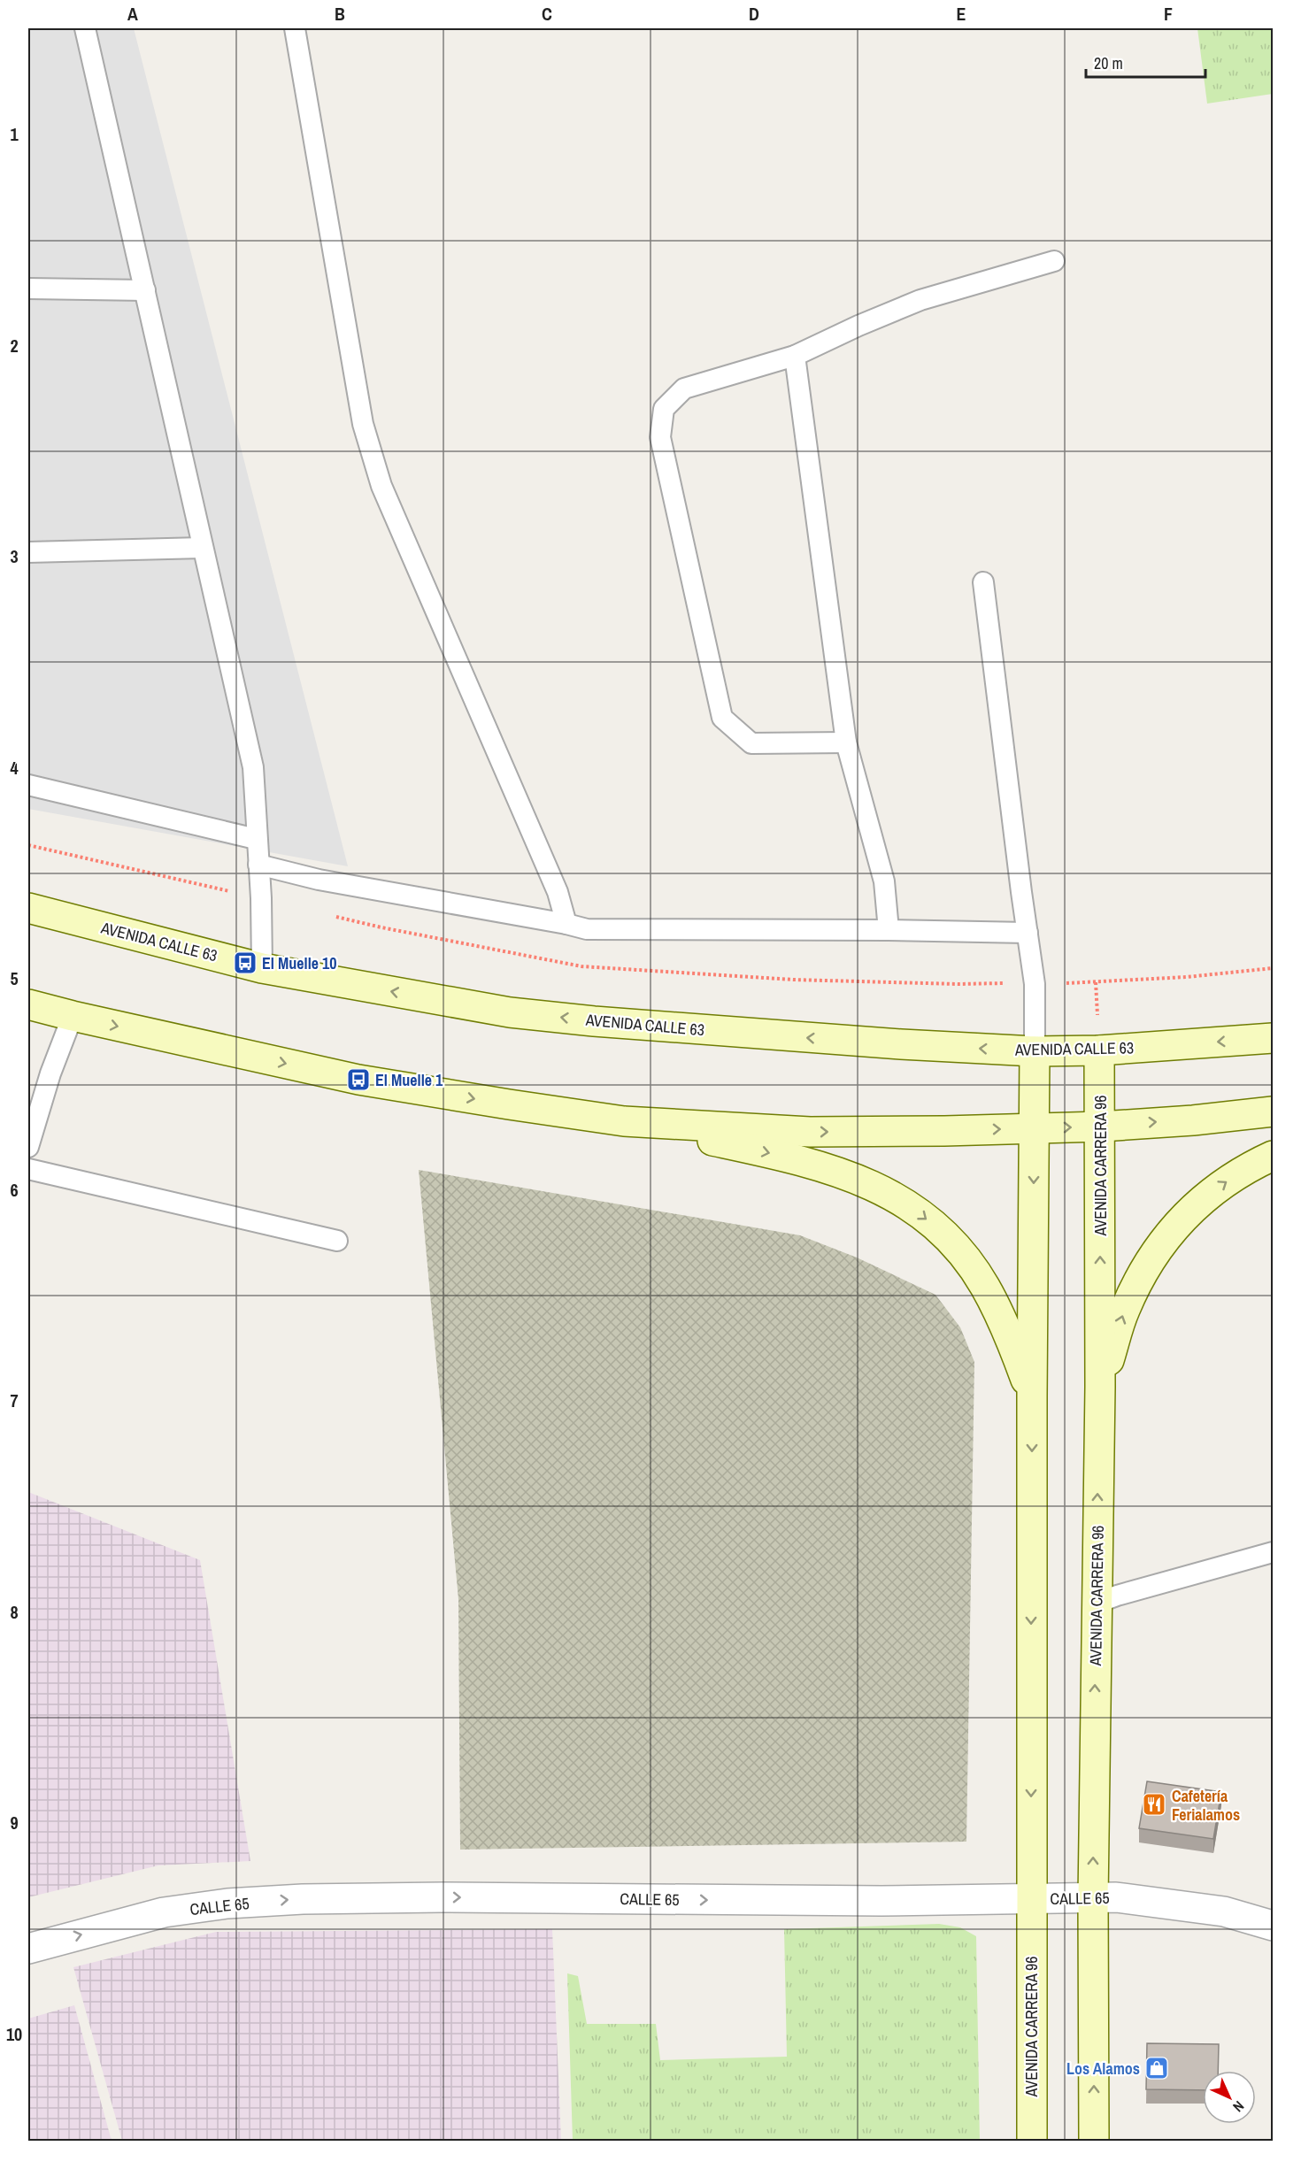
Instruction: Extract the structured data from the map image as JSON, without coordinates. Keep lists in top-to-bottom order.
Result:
{
  "streets": {
    "main road": ["AVENIDA CALLE 63", "AVENIDA CARRERA 96"],
    "street": ["CALLE 65"]
  },
  "crossings": [
    ["AVENIDA CALLE 63", "AVENIDA CARRERA 96"],
    ["AVENIDA CARRERA 96", "CALLE 65"]
  ],
  "one_way": ["CALLE 65"],
  "places": {
    "bus stop": ["El Muelle 10", "El Muelle 1"],
    "restaurant": ["Cafetería Ferialamos"],
    "shop": ["Los Alamos"]
  },
  "scale_bar": "20 m",
  "north": "bottom right",
  "grid": {
    "columns": [
      "A",
      "B",
      "C",
      "D",
      "E",
      "F"
    ],
    "rows": [
      "1",
      "2",
      "3",
      "4",
      "5",
      "6",
      "7",
      "8",
      "9",
      "10"
    ]
  }
}
